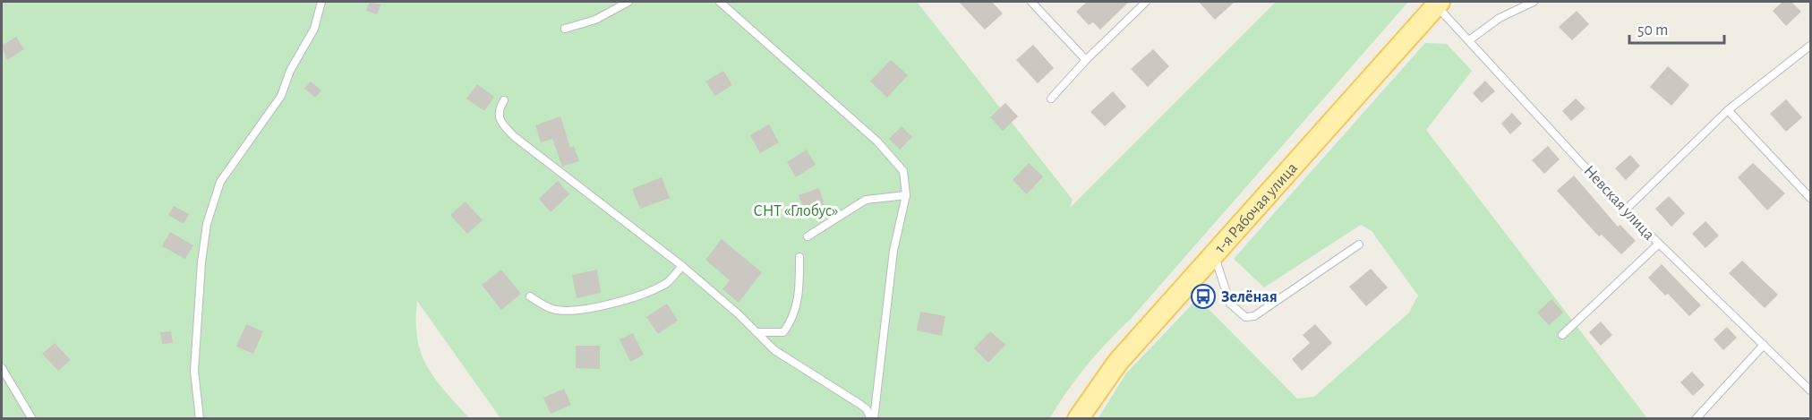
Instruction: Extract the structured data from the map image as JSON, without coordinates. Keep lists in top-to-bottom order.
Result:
{
  "streets": {
    "main road": ["1-я Рабочая улица"],
    "lane": ["Невская улица"]
  },
  "crossings": [
    ["Невская улица", "1-я Рабочая улица"]
  ],
  "parks": ["СНТ «Глобус»"],
  "places": {
    "bus stop": ["Зелёная"]
  },
  "scale_bar": "50 m"
}
